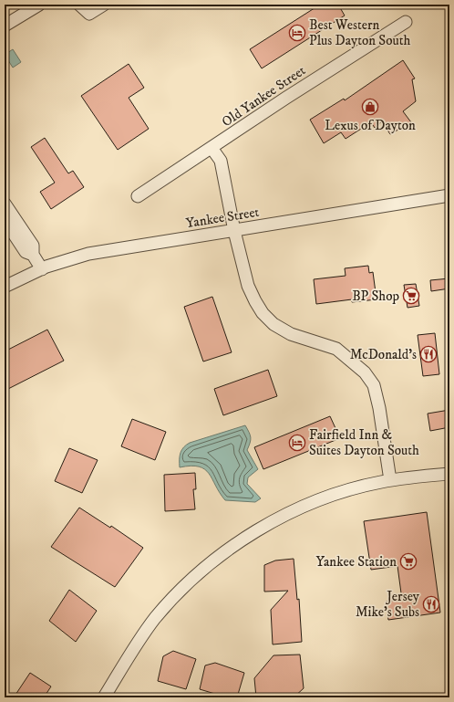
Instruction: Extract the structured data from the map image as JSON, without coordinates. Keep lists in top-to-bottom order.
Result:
{
  "streets": {
    "street": ["Old Yankee Street", "Yankee Street"]
  },
  "places": {
    "hotel": ["Best Western Plus Dayton South", "Fairfield Inn & Suites Dayton South"],
    "shop": ["Lexus of Dayton"],
    "supermarket": ["BP Shop", "Yankee Station"],
    "restaurant": ["McDonald's", "Jersey Mike's Subs"]
  }
}
